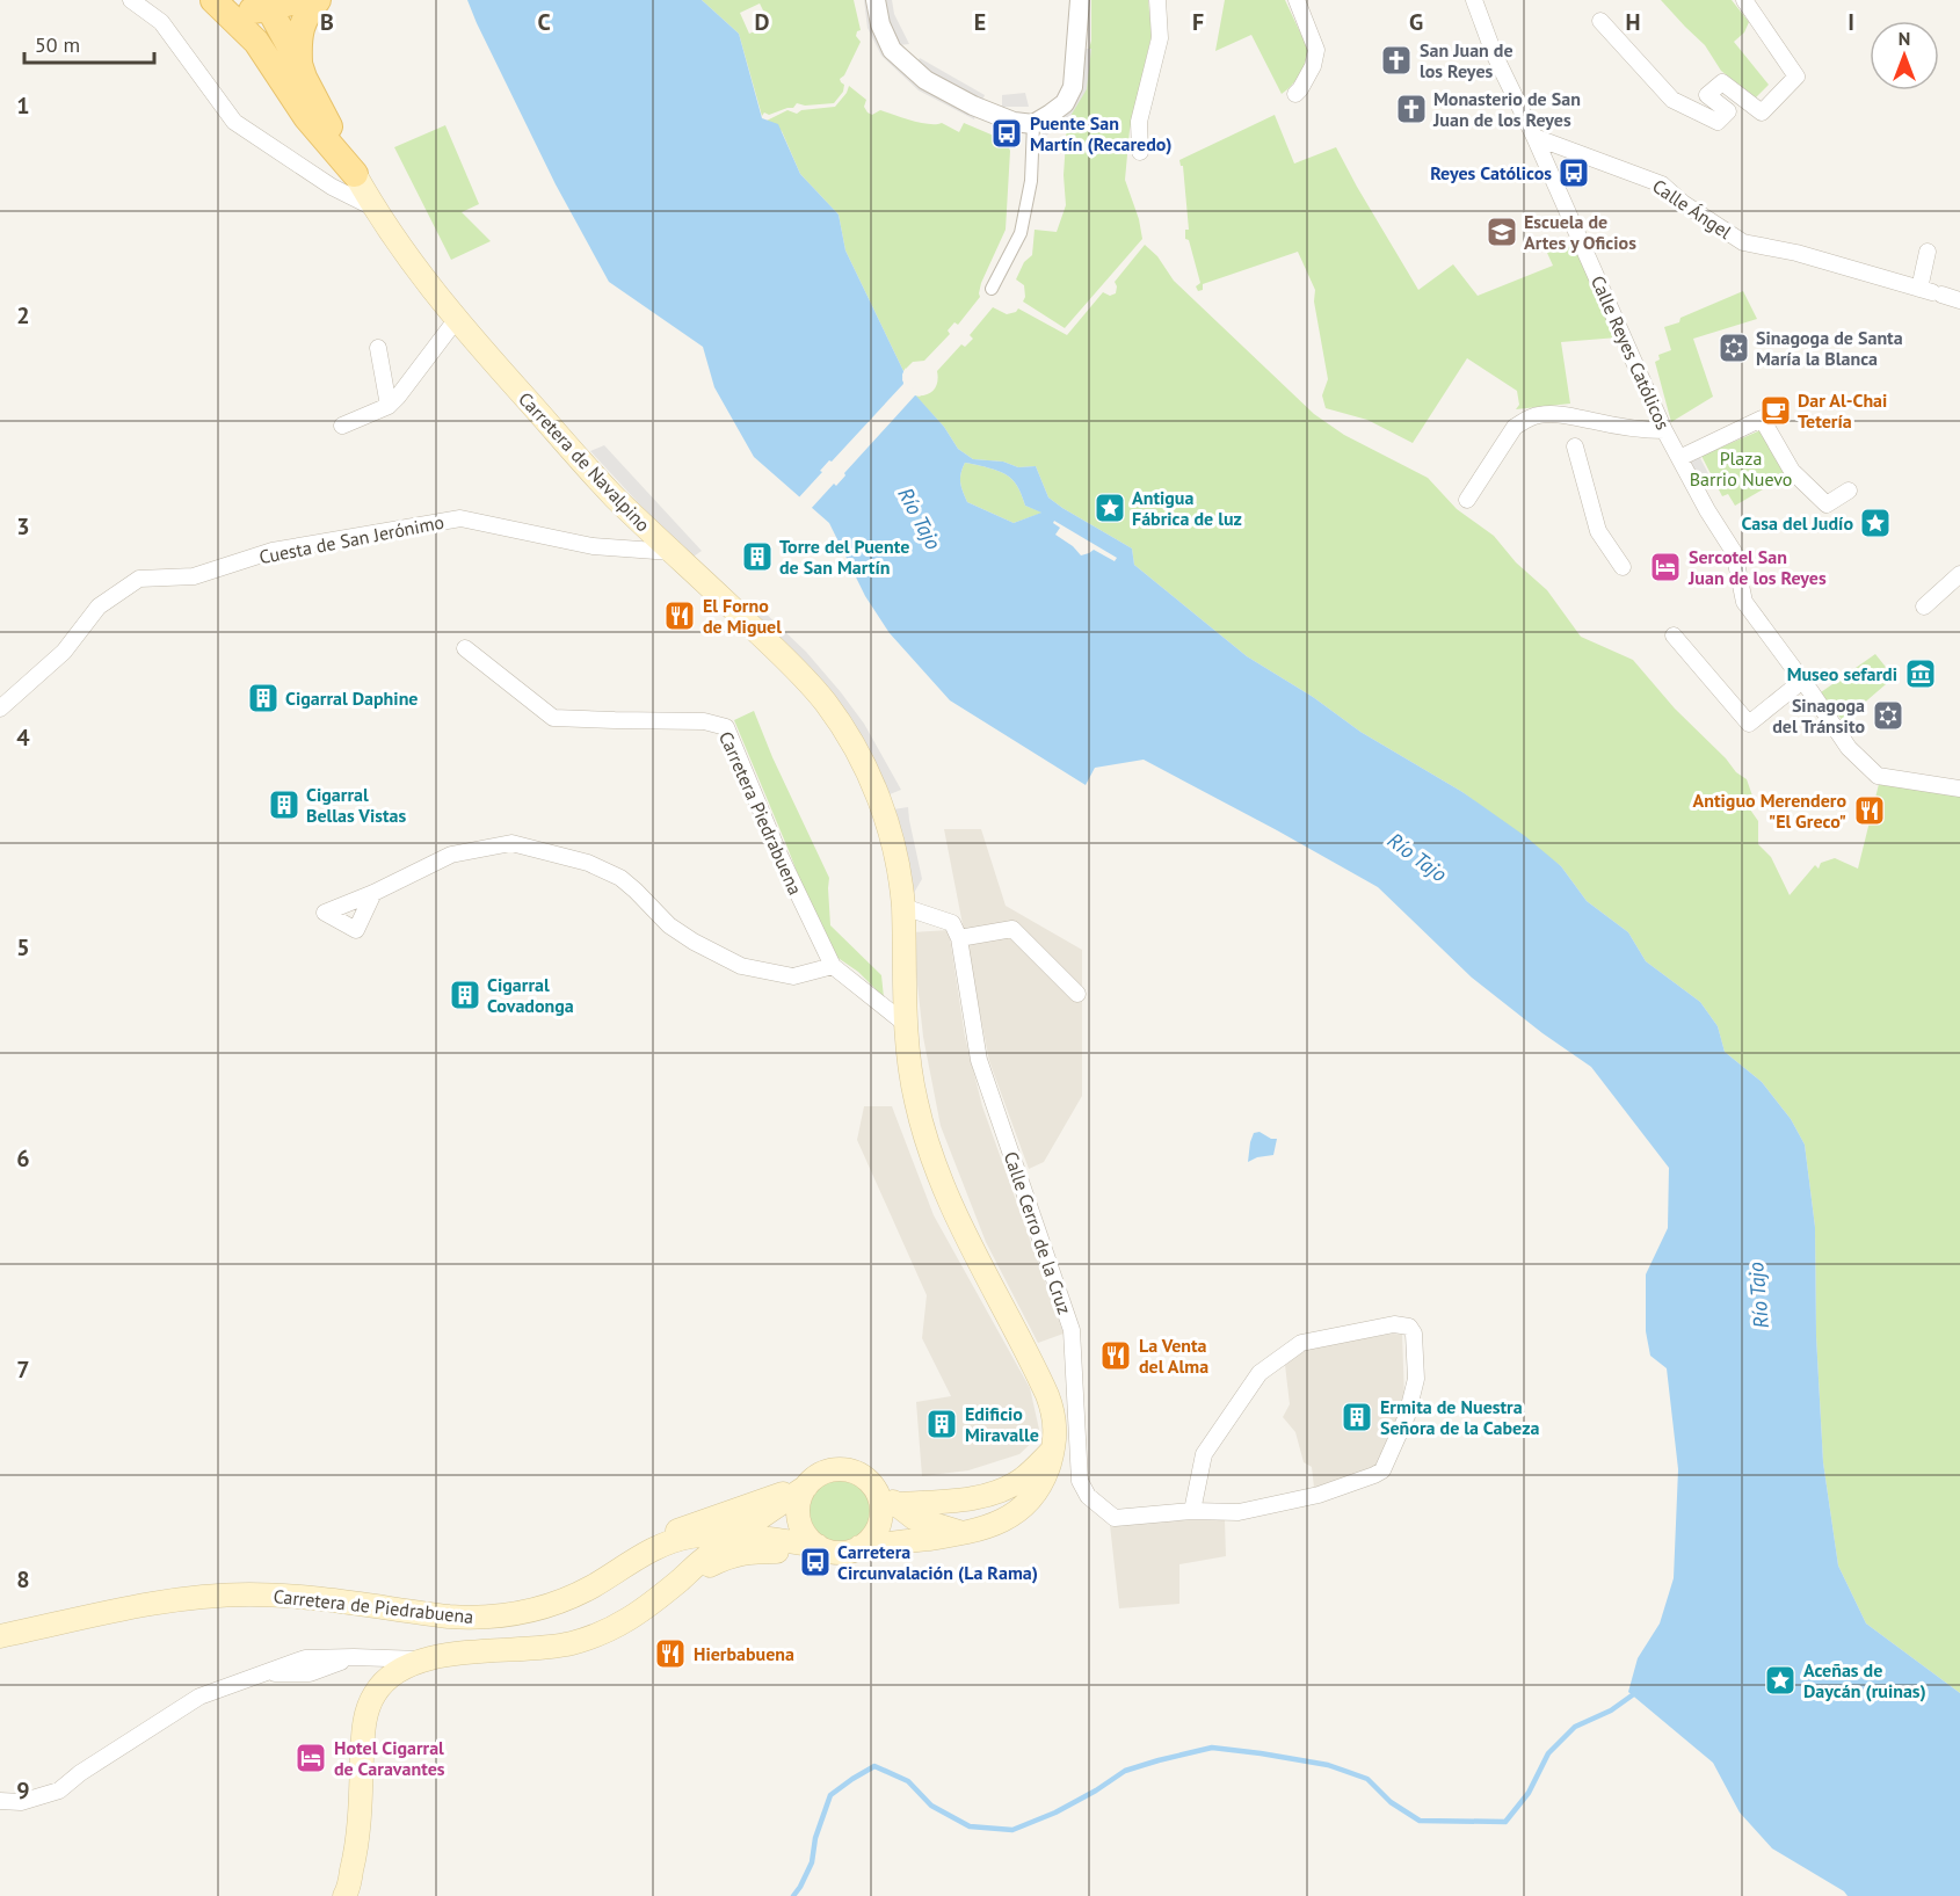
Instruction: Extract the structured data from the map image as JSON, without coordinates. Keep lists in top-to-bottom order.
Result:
{
  "streets": {
    "main road": ["Carretera de Navalpino", "Carretera de Piedrabuena"],
    "street": [
      "Calle Ángel",
      "Calle Reyes Católicos",
      "Cuesta de San Jerónimo",
      "Carretera Piedrabuena",
      "Calle Cerro de la Cruz"
    ]
  },
  "crossings": [
    ["Calle Ángel", "Calle Reyes Católicos"],
    ["Carretera de Navalpino", "Cuesta de San Jerónimo"]
  ],
  "water": ["Río Tajo"],
  "parks": ["Plaza Barrio Nuevo"],
  "places": {
    "church": ["San Juan de los Reyes", "Monasterio de San Juan de los Reyes"],
    "bus stop": ["Puente San Martín (Recaredo)", "Reyes Católicos", "Carretera Circunvalación (La Rama)"],
    "school or university": ["Escuela de Artes y Oficios"],
    "synagogue": ["Sinagoga de Santa María la Blanca", "Sinagoga del Tránsito"],
    "cafe": ["Dar Al-Chai Tetería"],
    "place": ["Antigua Fábrica de luz", "Casa del Judío", "Aceñas de Daycán (ruinas)"],
    "building": [
      "Torre del Puente de San Martín",
      "Cigarral Daphine",
      "Cigarral Bellas Vistas",
      "Cigarral Covadonga",
      "Ermita de Nuestra Señora de la Cabeza",
      "Edificio Miravalle"
    ],
    "hotel": ["Sercotel San Juan de los Reyes", "Hotel Cigarral de Caravantes"],
    "restaurant": [
      "El Forno de Miguel",
      "Antiguo Merendero \"El Greco\"",
      "La Venta del Alma",
      "Hierbabuena"
    ],
    "museum": ["Museo sefardi"]
  },
  "scale_bar": "50 m",
  "north": "top",
  "grid": {
    "columns": [
      "B",
      "C",
      "D",
      "E",
      "F",
      "G",
      "H",
      "I"
    ],
    "rows": [
      "1",
      "2",
      "3",
      "4",
      "5",
      "6",
      "7",
      "8",
      "9"
    ]
  }
}
